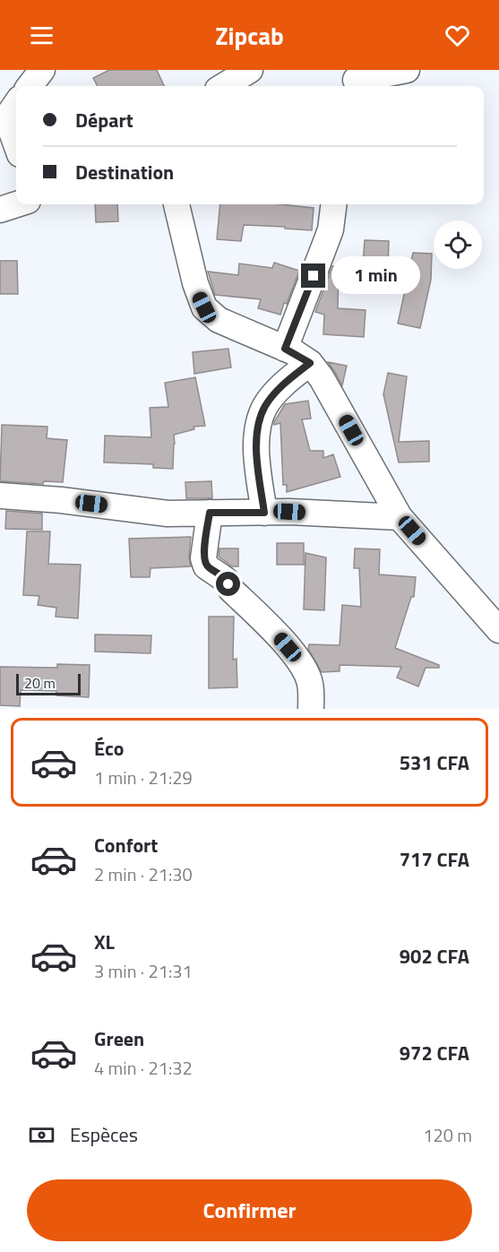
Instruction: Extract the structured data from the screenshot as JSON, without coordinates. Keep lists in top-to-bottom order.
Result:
{
  "scale_bar": "20 m",
  "page": {
    "header": "Zipcab",
    "banner": ["Départ", "Destination"],
    "bubble": "1 min",
    "scale": "20 m",
    "list": [
      {
        "name": "Éco",
        "note": "1 min · 21:29",
        "value": "531 CFA"
      },
      {
        "name": "Confort",
        "note": "2 min · 21:30",
        "value": "717 CFA"
      },
      {
        "name": "XL",
        "note": "3 min · 21:31",
        "value": "902 CFA"
      },
      {
        "name": "Green",
        "note": "4 min · 21:32",
        "value": "972 CFA"
      }
    ],
    "pay": ["Espèces", "120 m"],
    "buttons": "Confirmer"
  }
}
